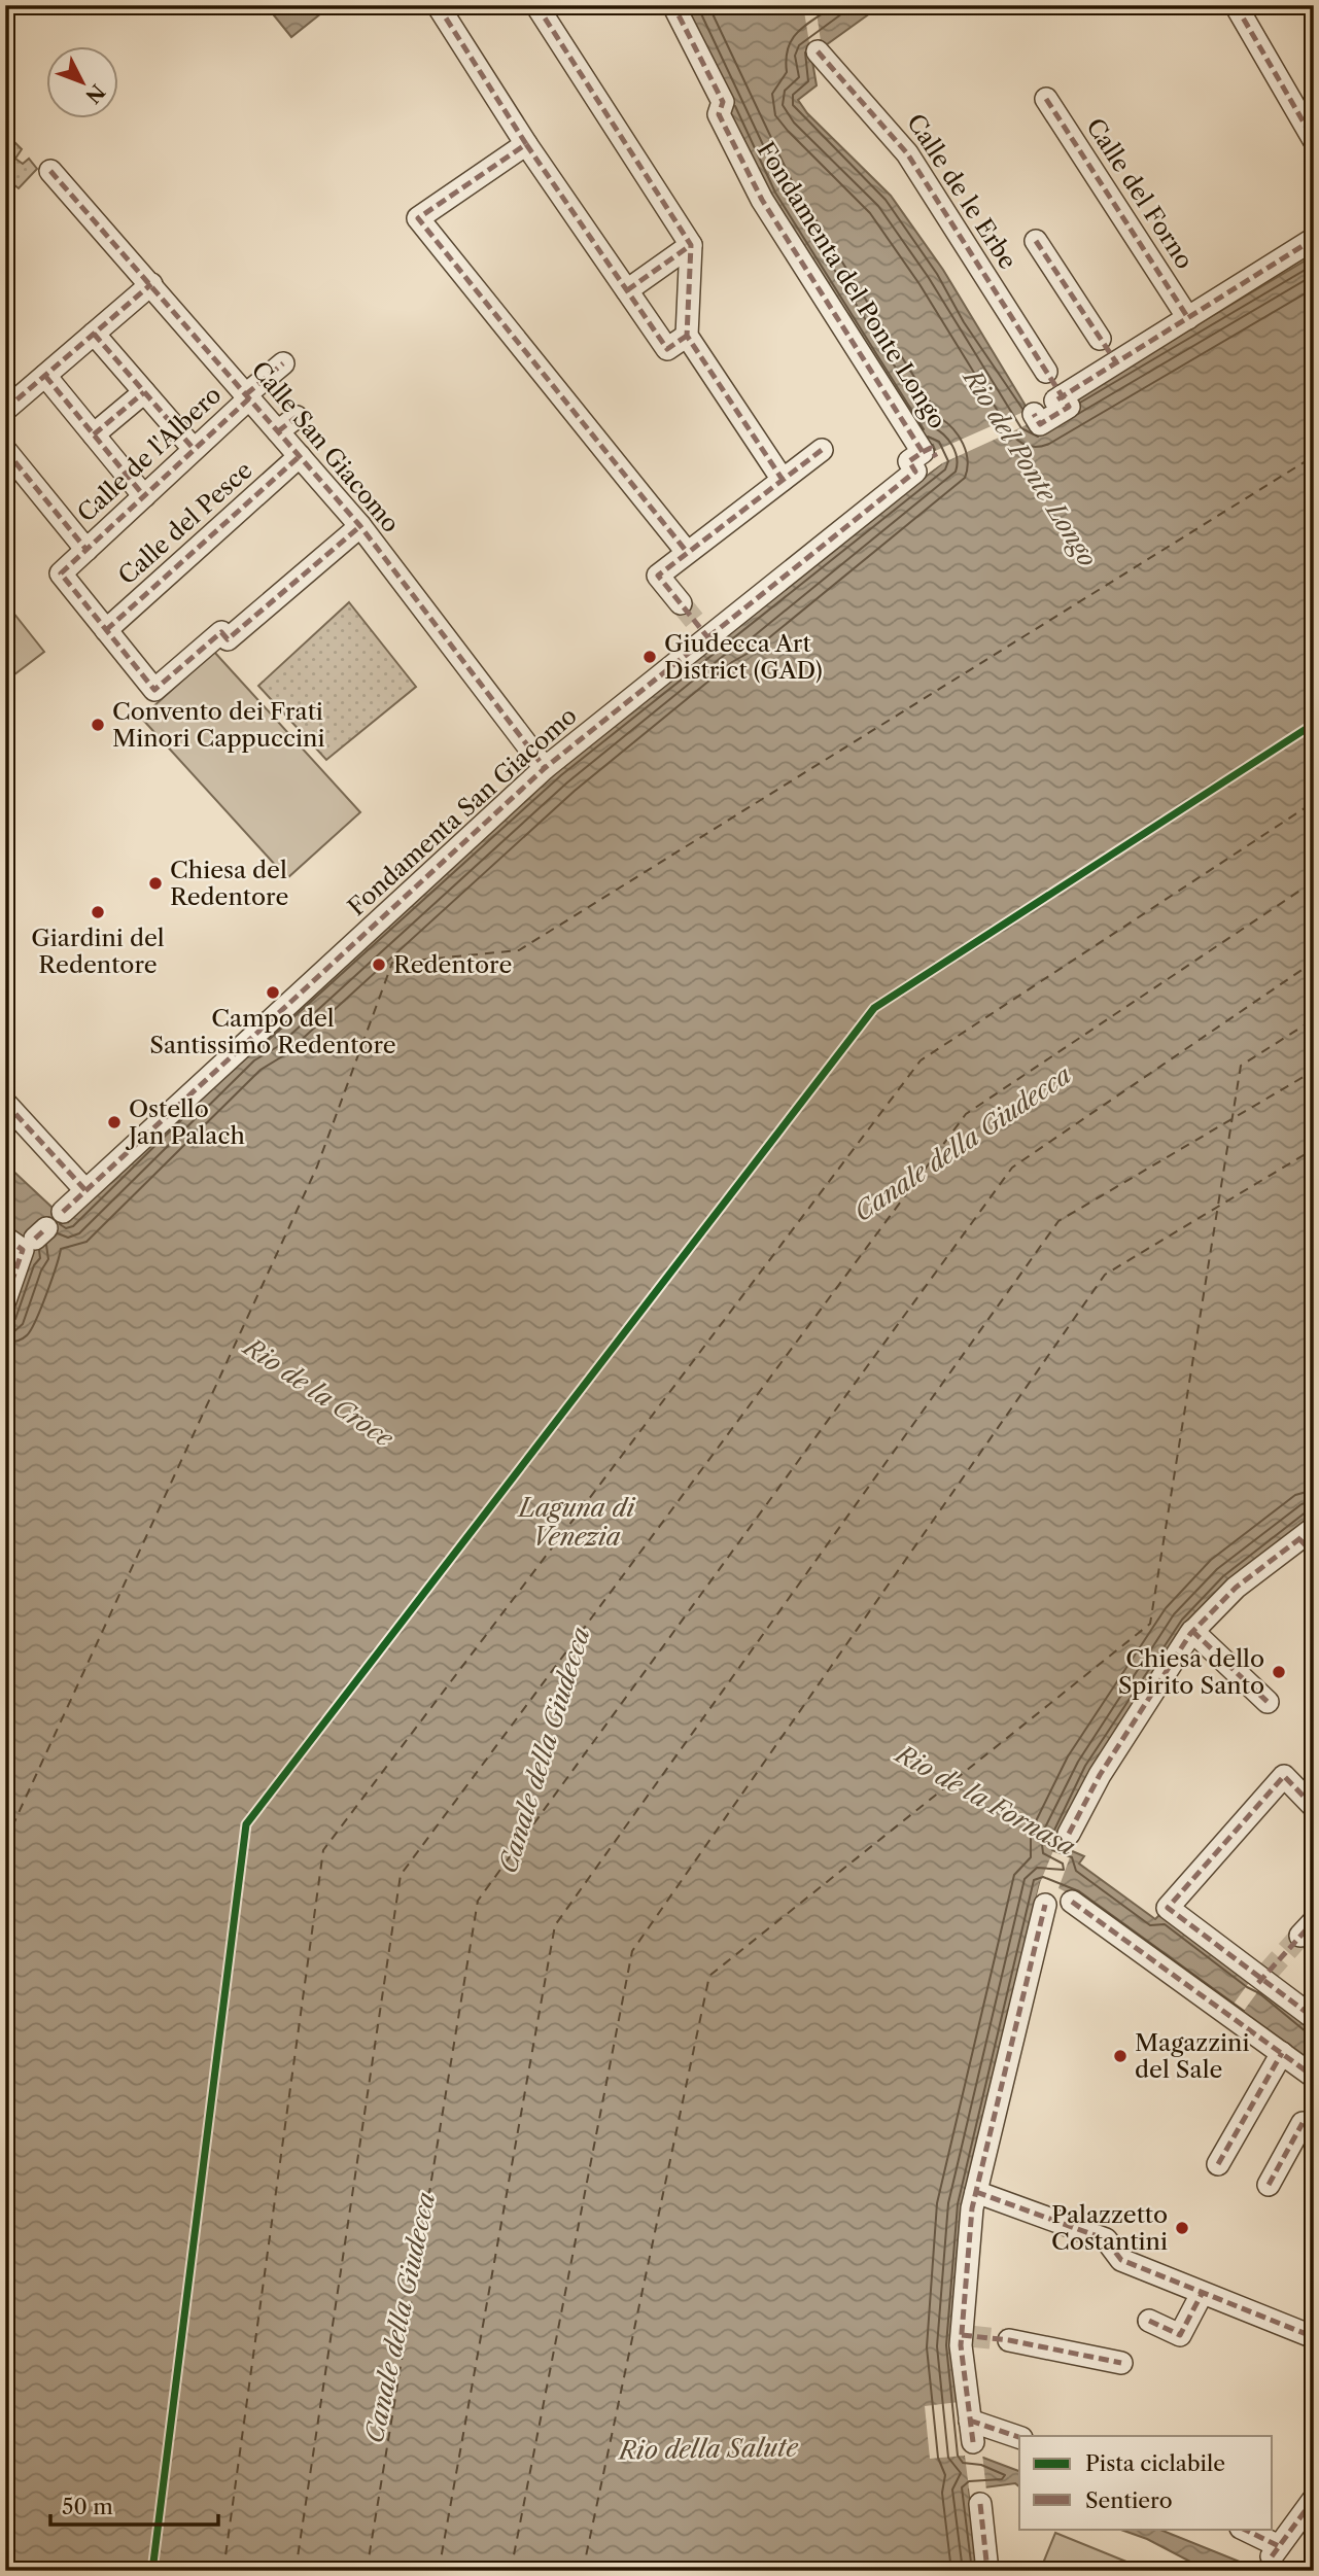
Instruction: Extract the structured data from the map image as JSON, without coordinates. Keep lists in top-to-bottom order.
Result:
{
  "streets": {
    "street": [
      "Calle de le Erbe",
      "Calle del Forno",
      "Fondamenta del Ponte Longo",
      "Calle San Giacomo",
      "Calle de l'Albero",
      "Calle del Pesce",
      "Fondamenta San Giacomo"
    ]
  },
  "crossings": [
    ["Fondamenta del Ponte Longo", "Fondamenta San Giacomo"],
    ["Calle San Giacomo", "Calle de l'Albero"],
    ["Calle San Giacomo", "Calle del Pesce"],
    ["Calle San Giacomo", "Fondamenta San Giacomo"],
    ["Calle de l'Albero", "Calle del Pesce"]
  ],
  "water": [
    "Rio del Ponte Longo",
    "Canale della Giudecca",
    "Rio de la Croce",
    "Laguna di Venezia",
    "Rio de la Fornasa",
    "Rio della Salute"
  ],
  "places": [
    "Giudecca Art District (GAD)",
    "Convento dei Frati Minori Cappuccini",
    "Chiesa del Redentore",
    "Giardini del Redentore",
    "Redentore",
    "Campo del Santissimo Redentore",
    "Ostello Jan Palach",
    "Chiesa dello Spirito Santo",
    "Magazzini del Sale",
    "Palazzetto Costantini"
  ],
  "legend": ["Pista ciclabile", "Sentiero"],
  "scale_bar": "50 m",
  "north": "bottom right"
}
